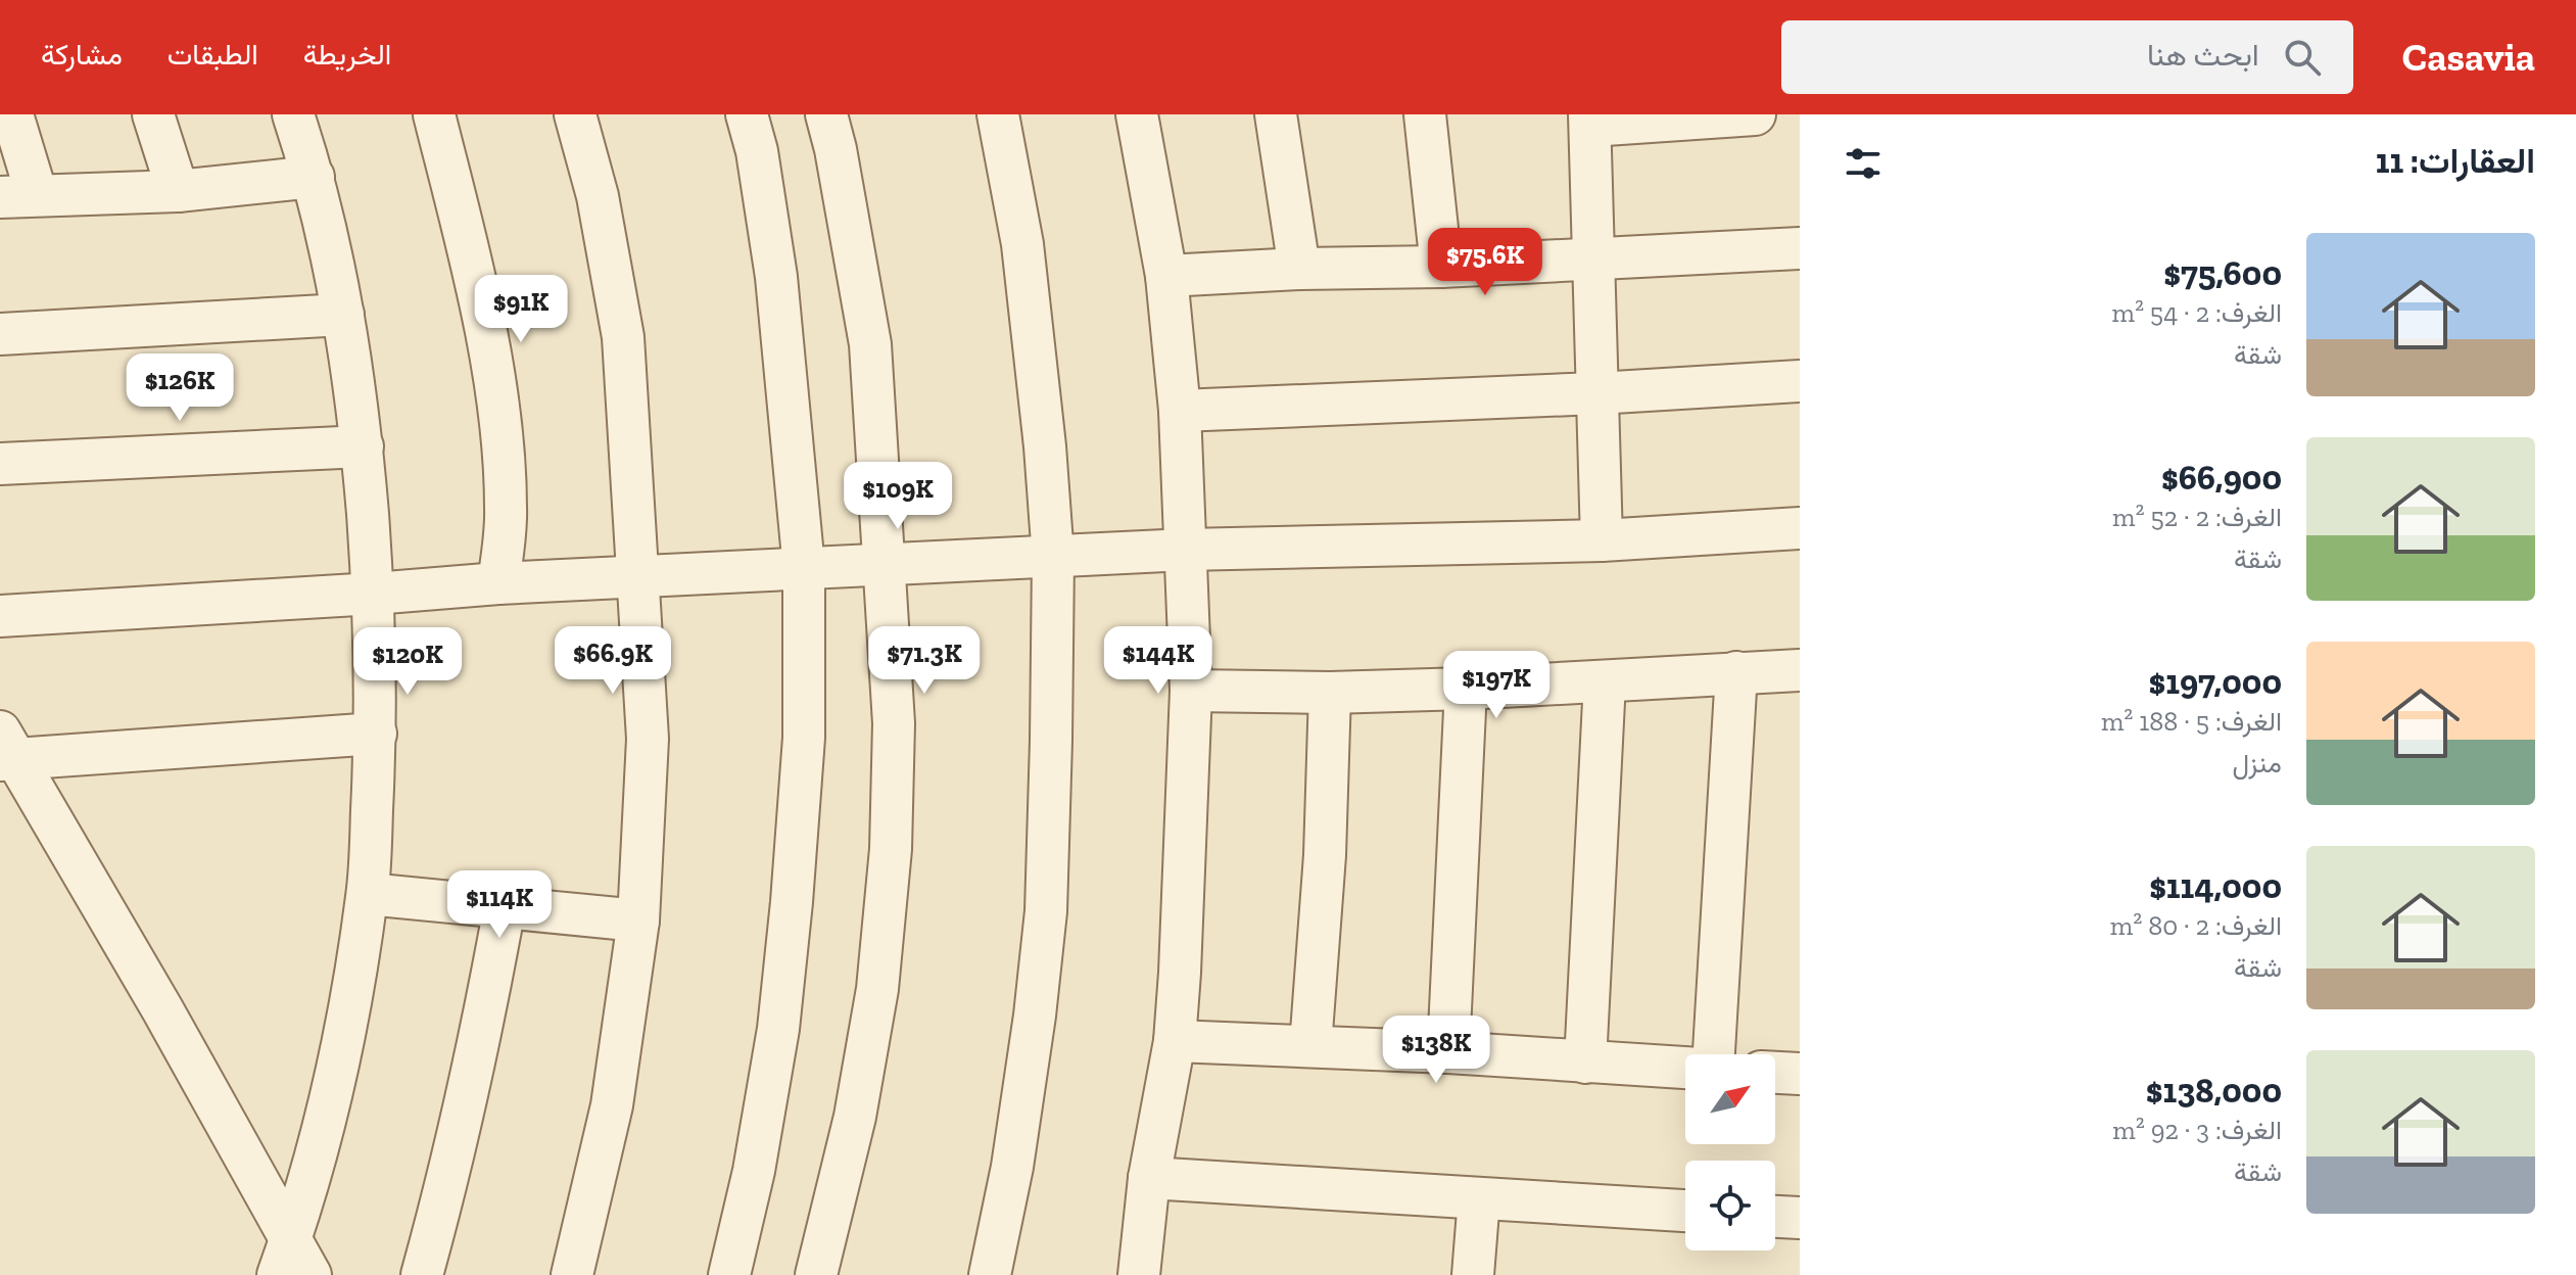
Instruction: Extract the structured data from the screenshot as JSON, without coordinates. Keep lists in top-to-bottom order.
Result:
{
  "north": "top right",
  "page": {
    "header": "Casavia",
    "search": "ابحث هنا",
    "nav": ["الخريطة", "الطبقات", "مشاركة"],
    "heading": "العقارات: 11",
    "list": [
      {
        "name": "$75,600",
        "note": "الغرف: 2 · 54 m² · شقة"
      },
      {
        "name": "$66,900",
        "note": "الغرف: 2 · 52 m² · شقة"
      },
      {
        "name": "$197,000",
        "note": "الغرف: 5 · 188 m² · منزل"
      },
      {
        "name": "$114,000",
        "note": "الغرف: 2 · 80 m² · شقة"
      },
      {
        "name": "$138,000",
        "note": "الغرف: 3 · 92 m² · شقة"
      }
    ],
    "price": [
      "$75.6K",
      "$91K",
      "$126K",
      "$109K",
      "$66.9K",
      "$71.3K",
      "$144K",
      "$120K",
      "$197K",
      "$114K",
      "$138K"
    ]
  }
}
